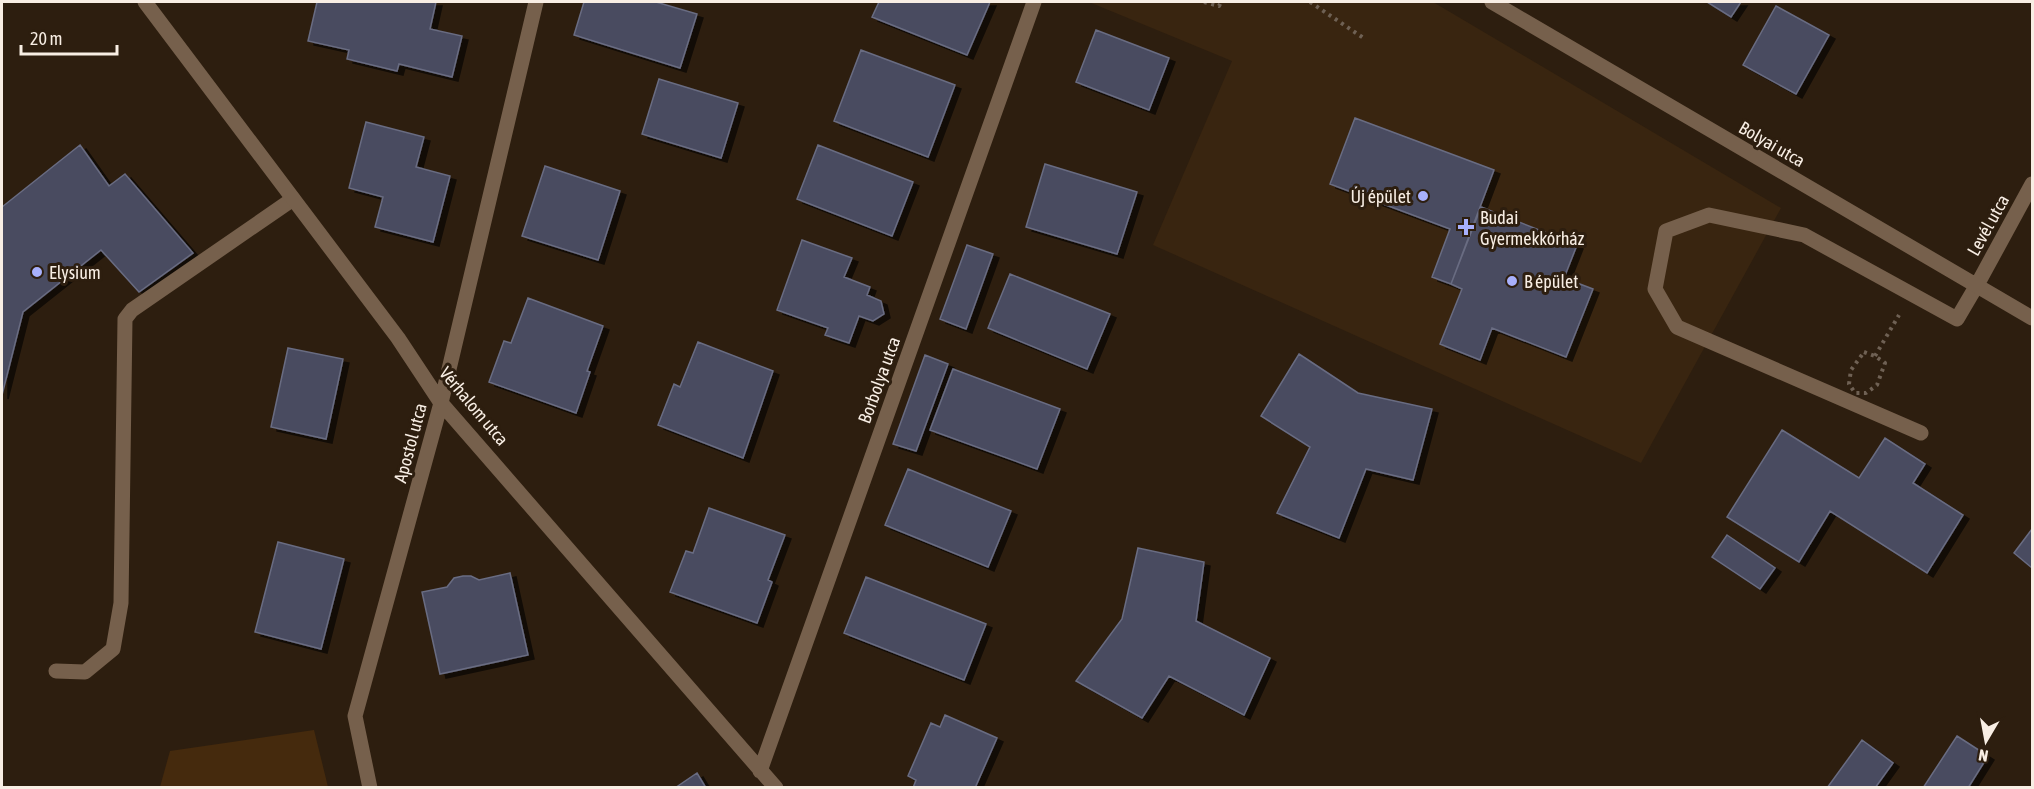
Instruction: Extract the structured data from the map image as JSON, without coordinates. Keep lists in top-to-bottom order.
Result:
{
  "streets": {
    "street": [
      "Bolyai utca",
      "Levél utca",
      "Borbolya utca",
      "Vérhalom utca",
      "Apostol utca"
    ]
  },
  "crossings": [
    ["Bolyai utca", "Levél utca"],
    ["Borbolya utca", "Vérhalom utca"],
    ["Vérhalom utca", "Apostol utca"]
  ],
  "places": {
    "other": ["Új épület", "Elysium", "B épület"],
    "health": ["Budai Gyermekkórház"]
  },
  "scale_bar": "20 m",
  "north": "bottom"
}
